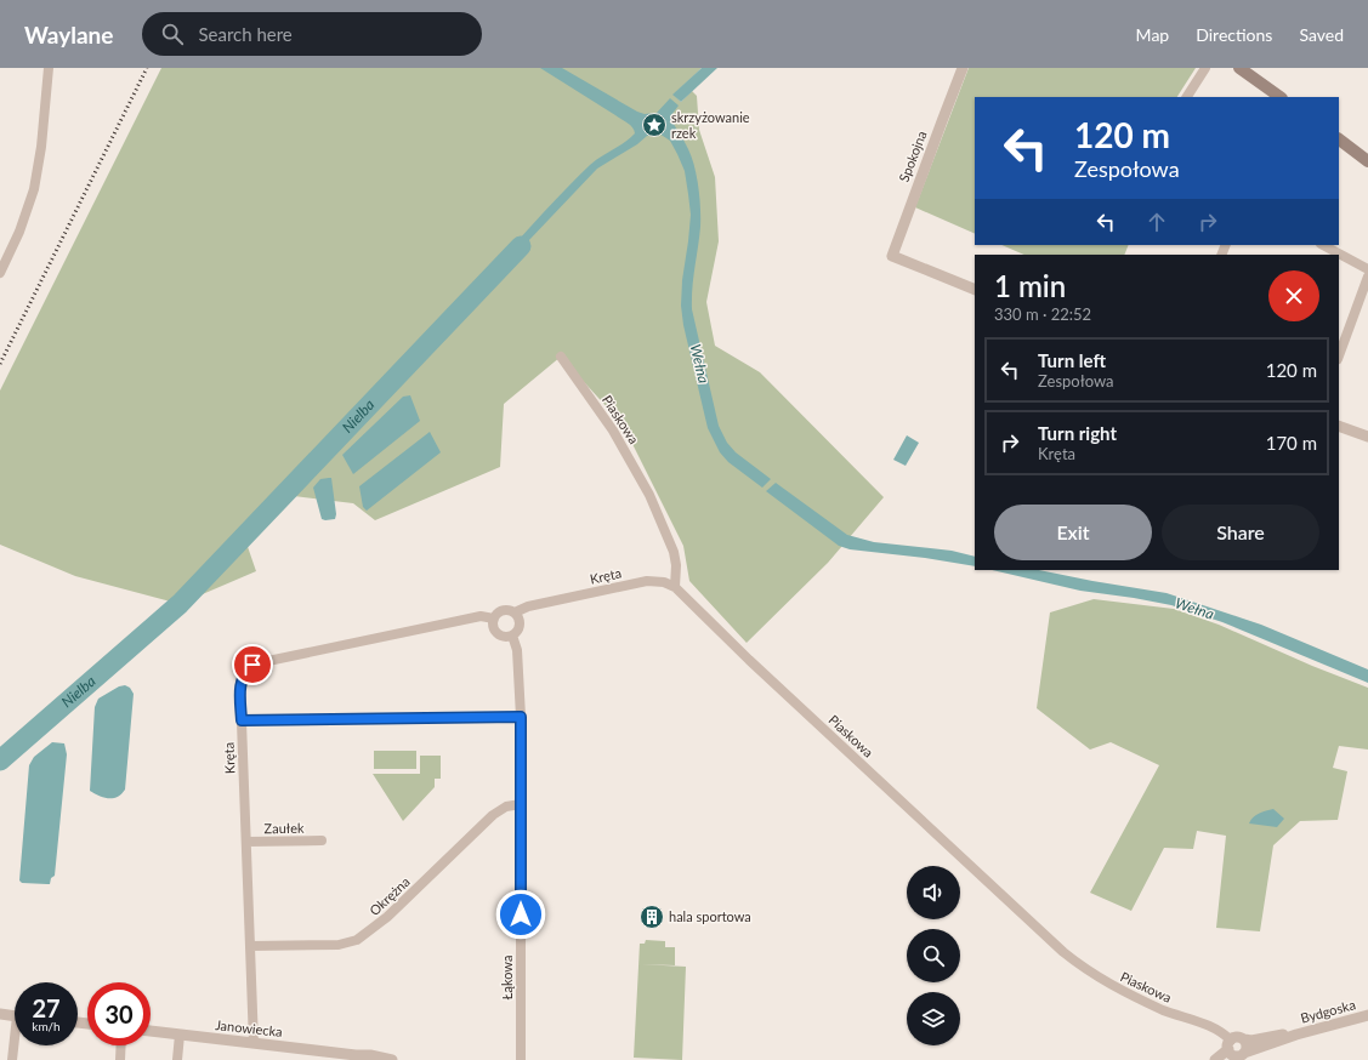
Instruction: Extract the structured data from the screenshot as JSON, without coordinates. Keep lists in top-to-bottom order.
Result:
{
  "streets": {
    "street": [
      "Spokojna",
      "Piaskowa",
      "Kręta",
      "Zaułek",
      "Okrężna",
      "Łąkowa",
      "Bydgoska",
      "Janowiecka"
    ]
  },
  "crossings": [
    ["Piaskowa", "Kręta"],
    ["Piaskowa", "Bydgoska"],
    ["Kręta", "Zaułek"],
    ["Kręta", "Okrężna"],
    ["Kręta", "Łąkowa"],
    ["Kręta", "Janowiecka"],
    ["Okrężna", "Łąkowa"]
  ],
  "water": ["Wełna", "Nielba"],
  "places": {
    "place": ["skrzyżowanie rzek"],
    "building": ["hala sportowa"]
  },
  "page": {
    "header": "Waylane",
    "search": "Search here",
    "nav": ["Map", "Directions", "Saved"],
    "turn": ["120 m", "Zespołowa"],
    "heading": ["1 min", "330 m · 22:52"],
    "list": [
      {
        "name": "Turn left",
        "note": "Zespołowa",
        "value": "120 m"
      },
      {
        "name": "Turn right",
        "note": "Kręta",
        "value": "170 m"
      }
    ],
    "buttons": ["Exit", "Share"],
    "speed": "27 km/h",
    "limit": "30"
  }
}
